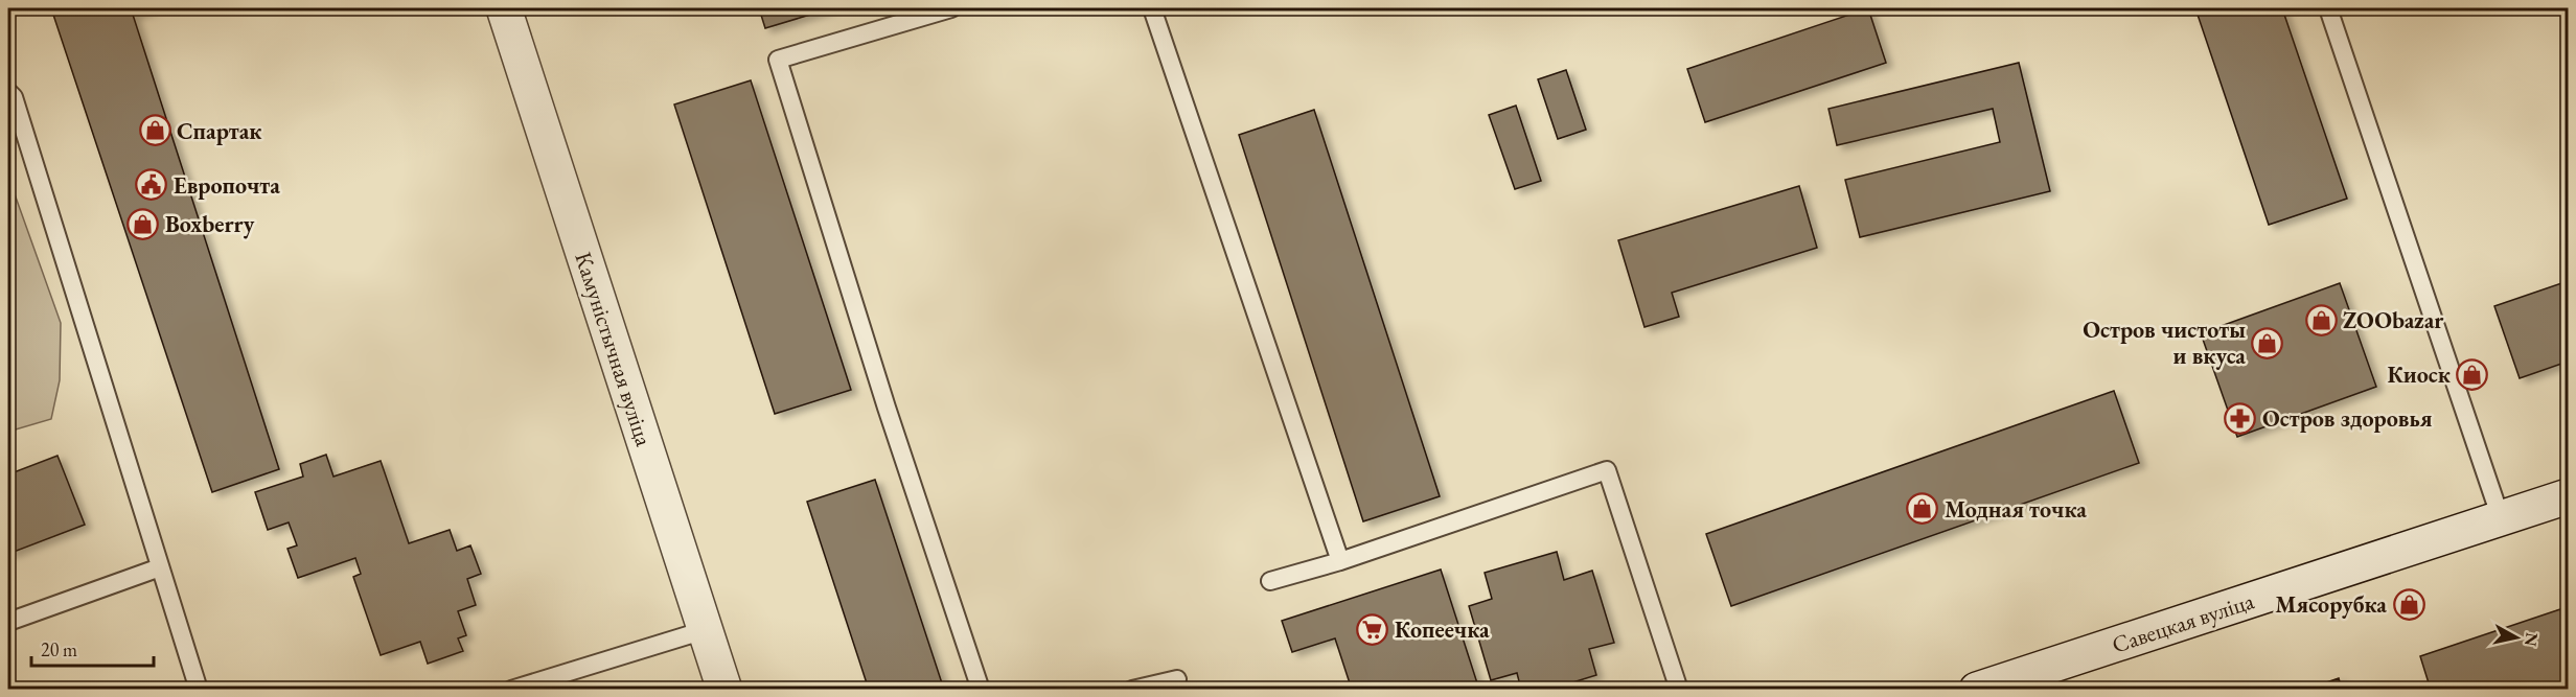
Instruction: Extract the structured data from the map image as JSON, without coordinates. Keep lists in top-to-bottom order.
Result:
{
  "streets": {
    "street": ["Камуністычная вуліца", "Савецкая вуліца"]
  },
  "places": {
    "shop": [
      "Спартак",
      "Boxberry",
      "ZOObazar",
      "Остров чистоты и вкуса",
      "Киоск",
      "Модная точка",
      "Мясорубка"
    ],
    "public building": ["Европочта"],
    "pharmacy": ["Остров здоровья"],
    "supermarket": ["Копеечка"]
  },
  "scale_bar": "20 m",
  "north": "right"
}
